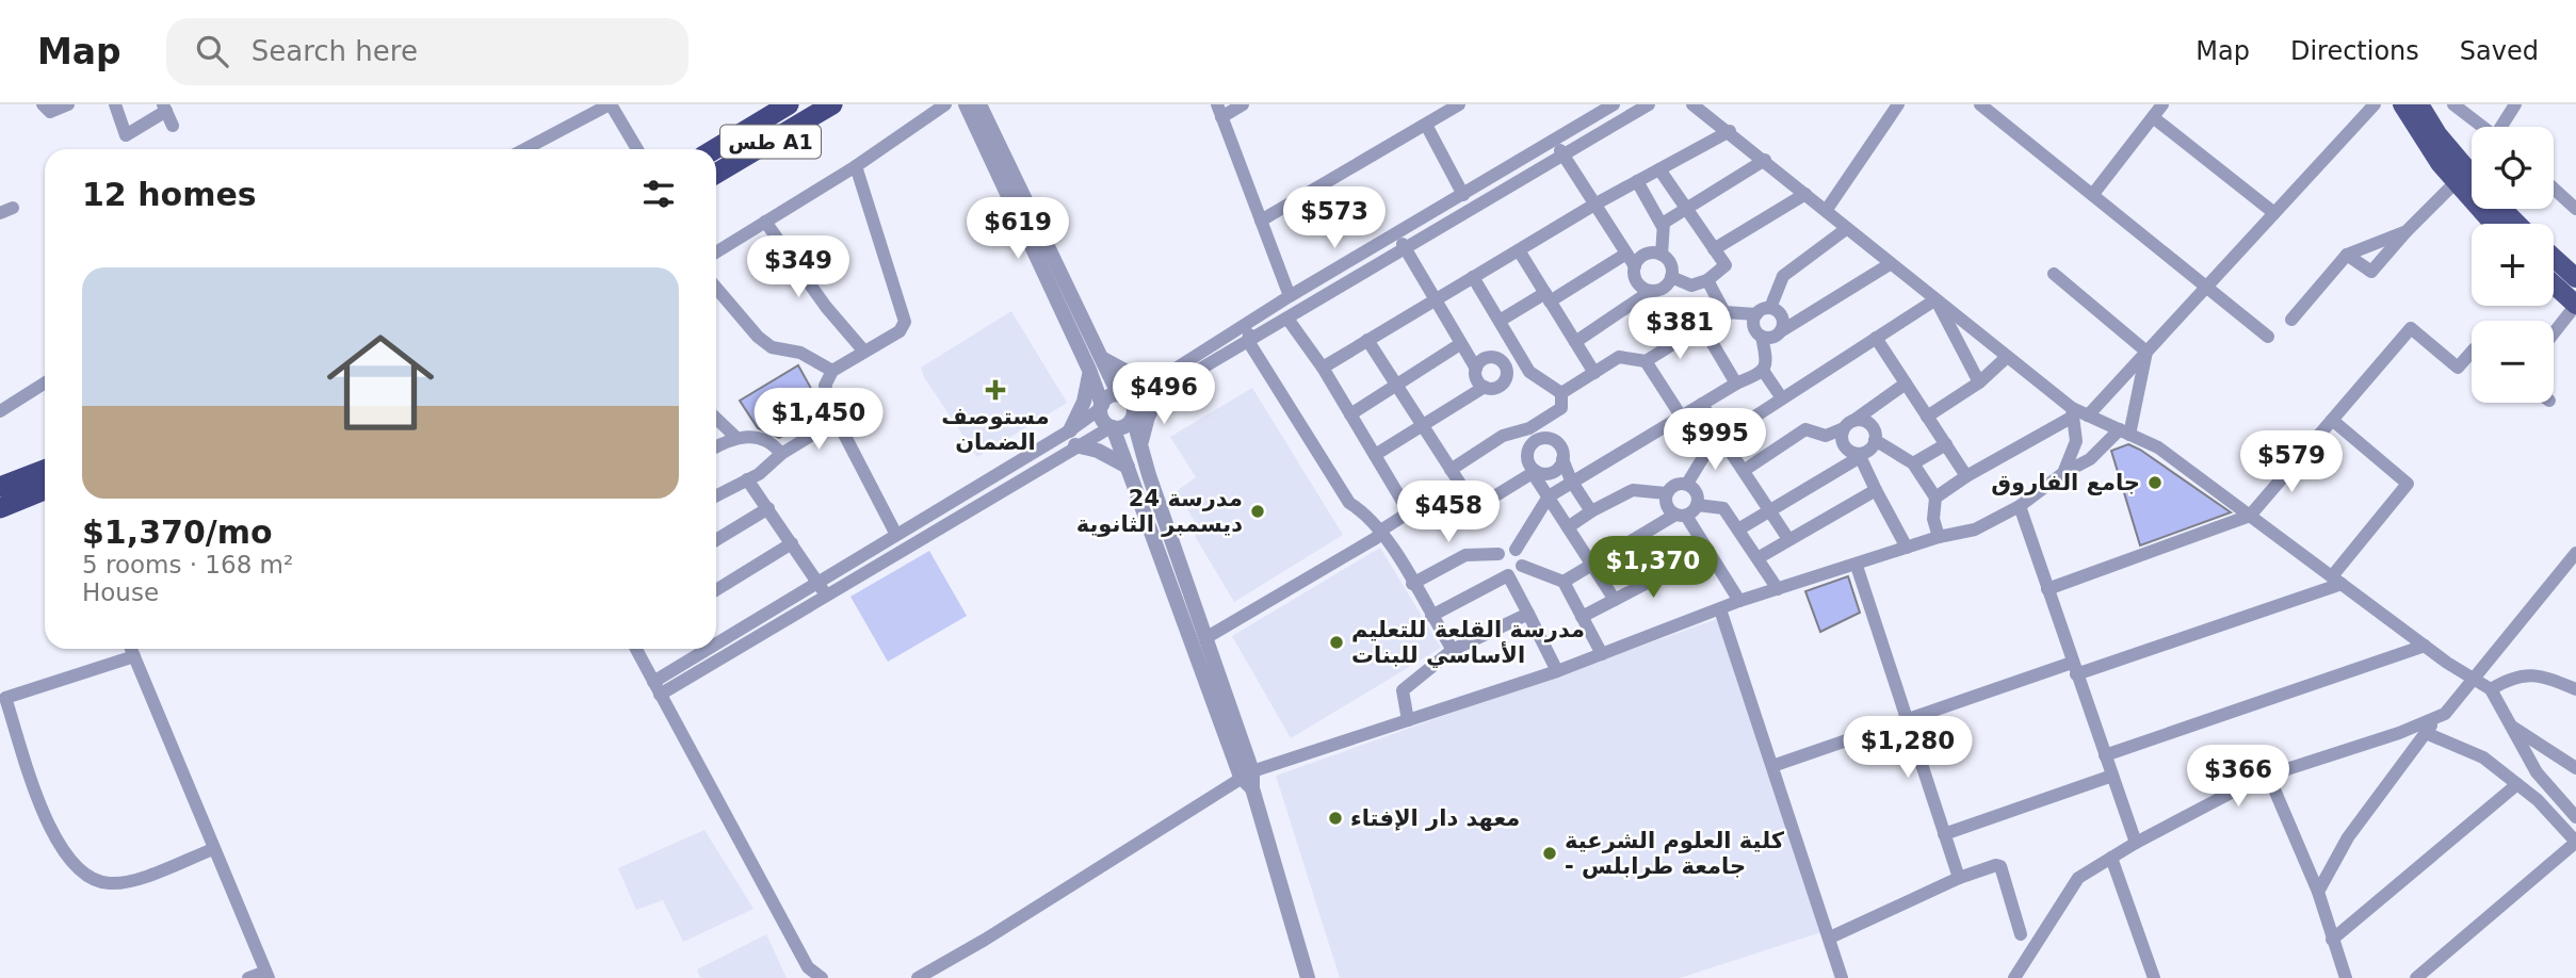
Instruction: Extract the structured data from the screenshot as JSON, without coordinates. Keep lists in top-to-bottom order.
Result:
{
  "streets": {
    "highway": ["طس A1"]
  },
  "places": {
    "health": ["مستوصف الضمان"],
    "other": [
      "جامع الفاروق",
      "مدرسة 24 ديسمبر الثانوية",
      "مدرسة القلعة للتعليم الأساسي للبنات",
      "معهد دار الإفتاء",
      "كلية العلوم الشرعية - جامعة طرابلس"
    ]
  },
  "page": {
    "header": "Map",
    "search": "Search here",
    "nav": ["Map", "Directions", "Saved"],
    "map_buttons": ["+", "−"],
    "heading": "12 homes",
    "price": [
      "$573",
      "$619",
      "$349",
      "$381",
      "$496",
      "$1,450",
      "$995",
      "$579",
      "$458",
      "$1,370",
      "$1,280",
      "$366"
    ],
    "list": [
      {
        "name": "$1,370/mo",
        "note": "5 rooms · 168 m² · House"
      }
    ]
  }
}
